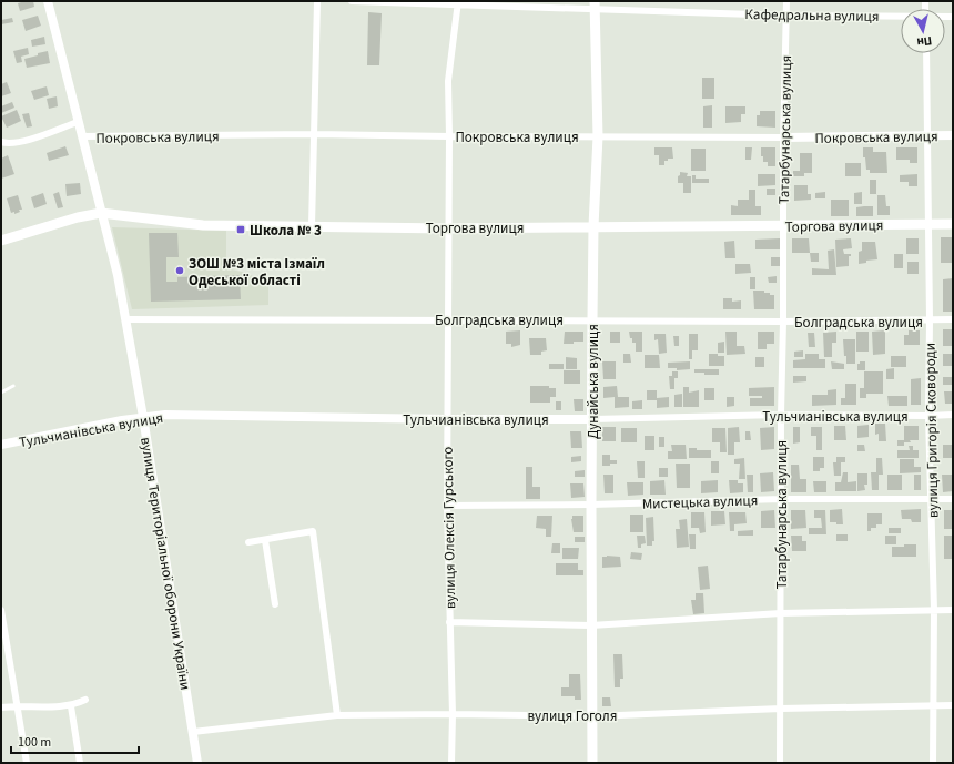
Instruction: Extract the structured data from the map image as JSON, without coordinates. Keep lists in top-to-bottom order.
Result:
{
  "streets": {
    "main road": ["Торгова вулиця", "Дунайська вулиця"],
    "street": [
      "Кафедральна вулиця",
      "Татарбунарська вулиця",
      "Покровська вулиця",
      "Болградська вулиця",
      "Тульчианівська вулиця",
      "вулиця Григорія Сковороди",
      "Мистецька вулиця",
      "вулиця Олексія Гурського",
      "вулиця Територіальної оборони України",
      "вулиця Гоголя"
    ]
  },
  "crossings": [
    ["Кафедральна вулиця", "Татарбунарська вулиця"],
    ["Кафедральна вулиця", "Дунайська вулиця"],
    ["Кафедральна вулиця", "вулиця Олексія Гурського"],
    ["Татарбунарська вулиця", "Покровська вулиця"],
    ["Татарбунарська вулиця", "Торгова вулиця"],
    ["Татарбунарська вулиця", "Болградська вулиця"],
    ["Татарбунарська вулиця", "Тульчианівська вулиця"],
    ["Татарбунарська вулиця", "Мистецька вулиця"],
    ["Татарбунарська вулиця", "вулиця Гоголя"],
    ["Покровська вулиця", "Дунайська вулиця"],
    ["Покровська вулиця", "вулиця Григорія Сковороди"],
    ["Покровська вулиця", "вулиця Олексія Гурського"],
    ["Покровська вулиця", "вулиця Територіальної оборони України"],
    ["Торгова вулиця", "Дунайська вулиця"],
    ["Торгова вулиця", "вулиця Григорія Сковороди"],
    ["Торгова вулиця", "вулиця Олексія Гурського"],
    ["Торгова вулиця", "вулиця Територіальної оборони України"],
    ["Болградська вулиця", "Дунайська вулиця"],
    ["Болградська вулиця", "вулиця Григорія Сковороди"],
    ["Болградська вулиця", "вулиця Олексія Гурського"],
    ["Болградська вулиця", "вулиця Територіальної оборони України"],
    ["Дунайська вулиця", "Тульчианівська вулиця"],
    ["Дунайська вулиця", "Мистецька вулиця"],
    ["Дунайська вулиця", "вулиця Гоголя"],
    ["Тульчианівська вулиця", "вулиця Григорія Сковороди"],
    ["Тульчианівська вулиця", "вулиця Олексія Гурського"],
    ["Тульчианівська вулиця", "вулиця Територіальної оборони України"],
    ["вулиця Григорія Сковороди", "Мистецька вулиця"],
    ["вулиця Григорія Сковороди", "вулиця Гоголя"],
    ["Мистецька вулиця", "вулиця Олексія Гурського"],
    ["вулиця Олексія Гурського", "вулиця Гоголя"],
    ["вулиця Територіальної оборони України", "вулиця Гоголя"]
  ],
  "places": {
    "transit": ["Школа № 3"],
    "other": ["ЗОШ №3 міста Ізмаїл Одеської області"]
  },
  "scale_bar": "100 m",
  "north": "bottom"
}
